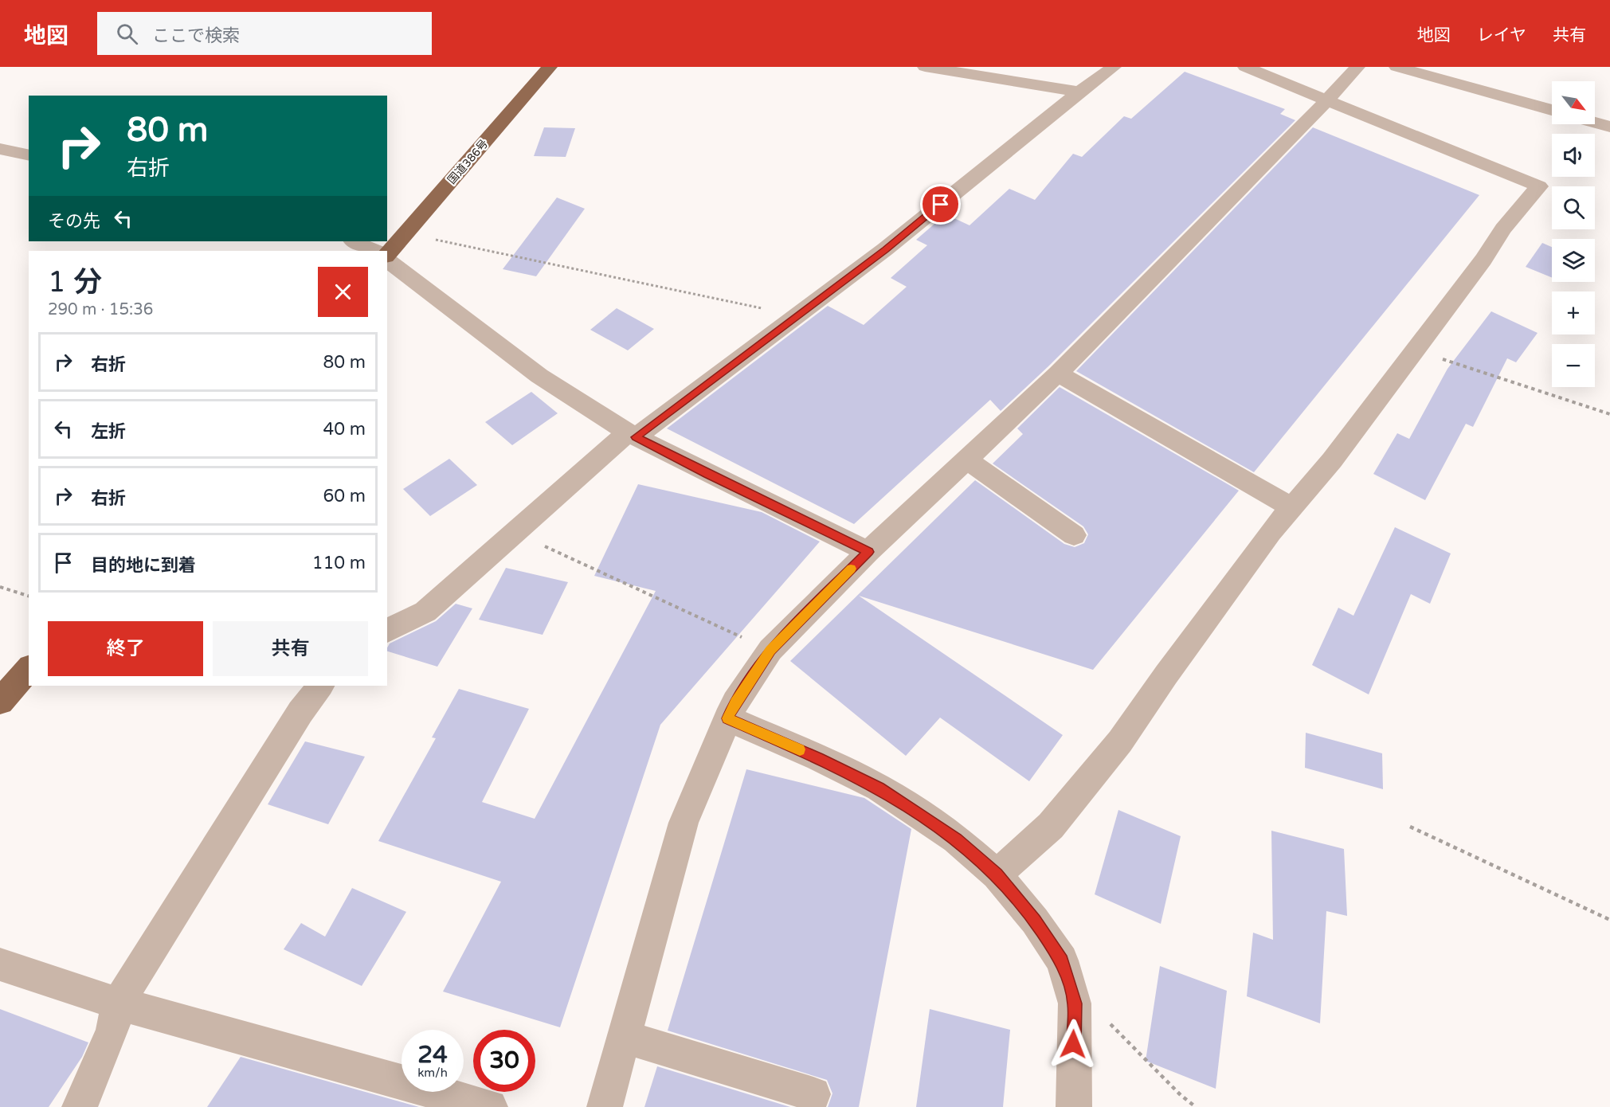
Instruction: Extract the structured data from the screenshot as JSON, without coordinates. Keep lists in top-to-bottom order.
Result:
{
  "streets": {
    "highway": ["国道386号"]
  },
  "north": "bottom right",
  "page": {
    "header": "地図",
    "search": "ここで検索",
    "nav": ["地図", "レイヤ", "共有"],
    "map_buttons": ["+", "−"],
    "turn": ["80 m", "右折"],
    "then": "その先",
    "heading": ["1 分", "290 m · 15:36"],
    "list": [
      {
        "name": "右折",
        "value": "80 m"
      },
      {
        "name": "左折",
        "value": "40 m"
      },
      {
        "name": "右折",
        "value": "60 m"
      },
      {
        "name": "目的地に到着",
        "value": "110 m"
      }
    ],
    "buttons": ["終了", "共有"],
    "speed": "24 km/h",
    "limit": "30"
  }
}
